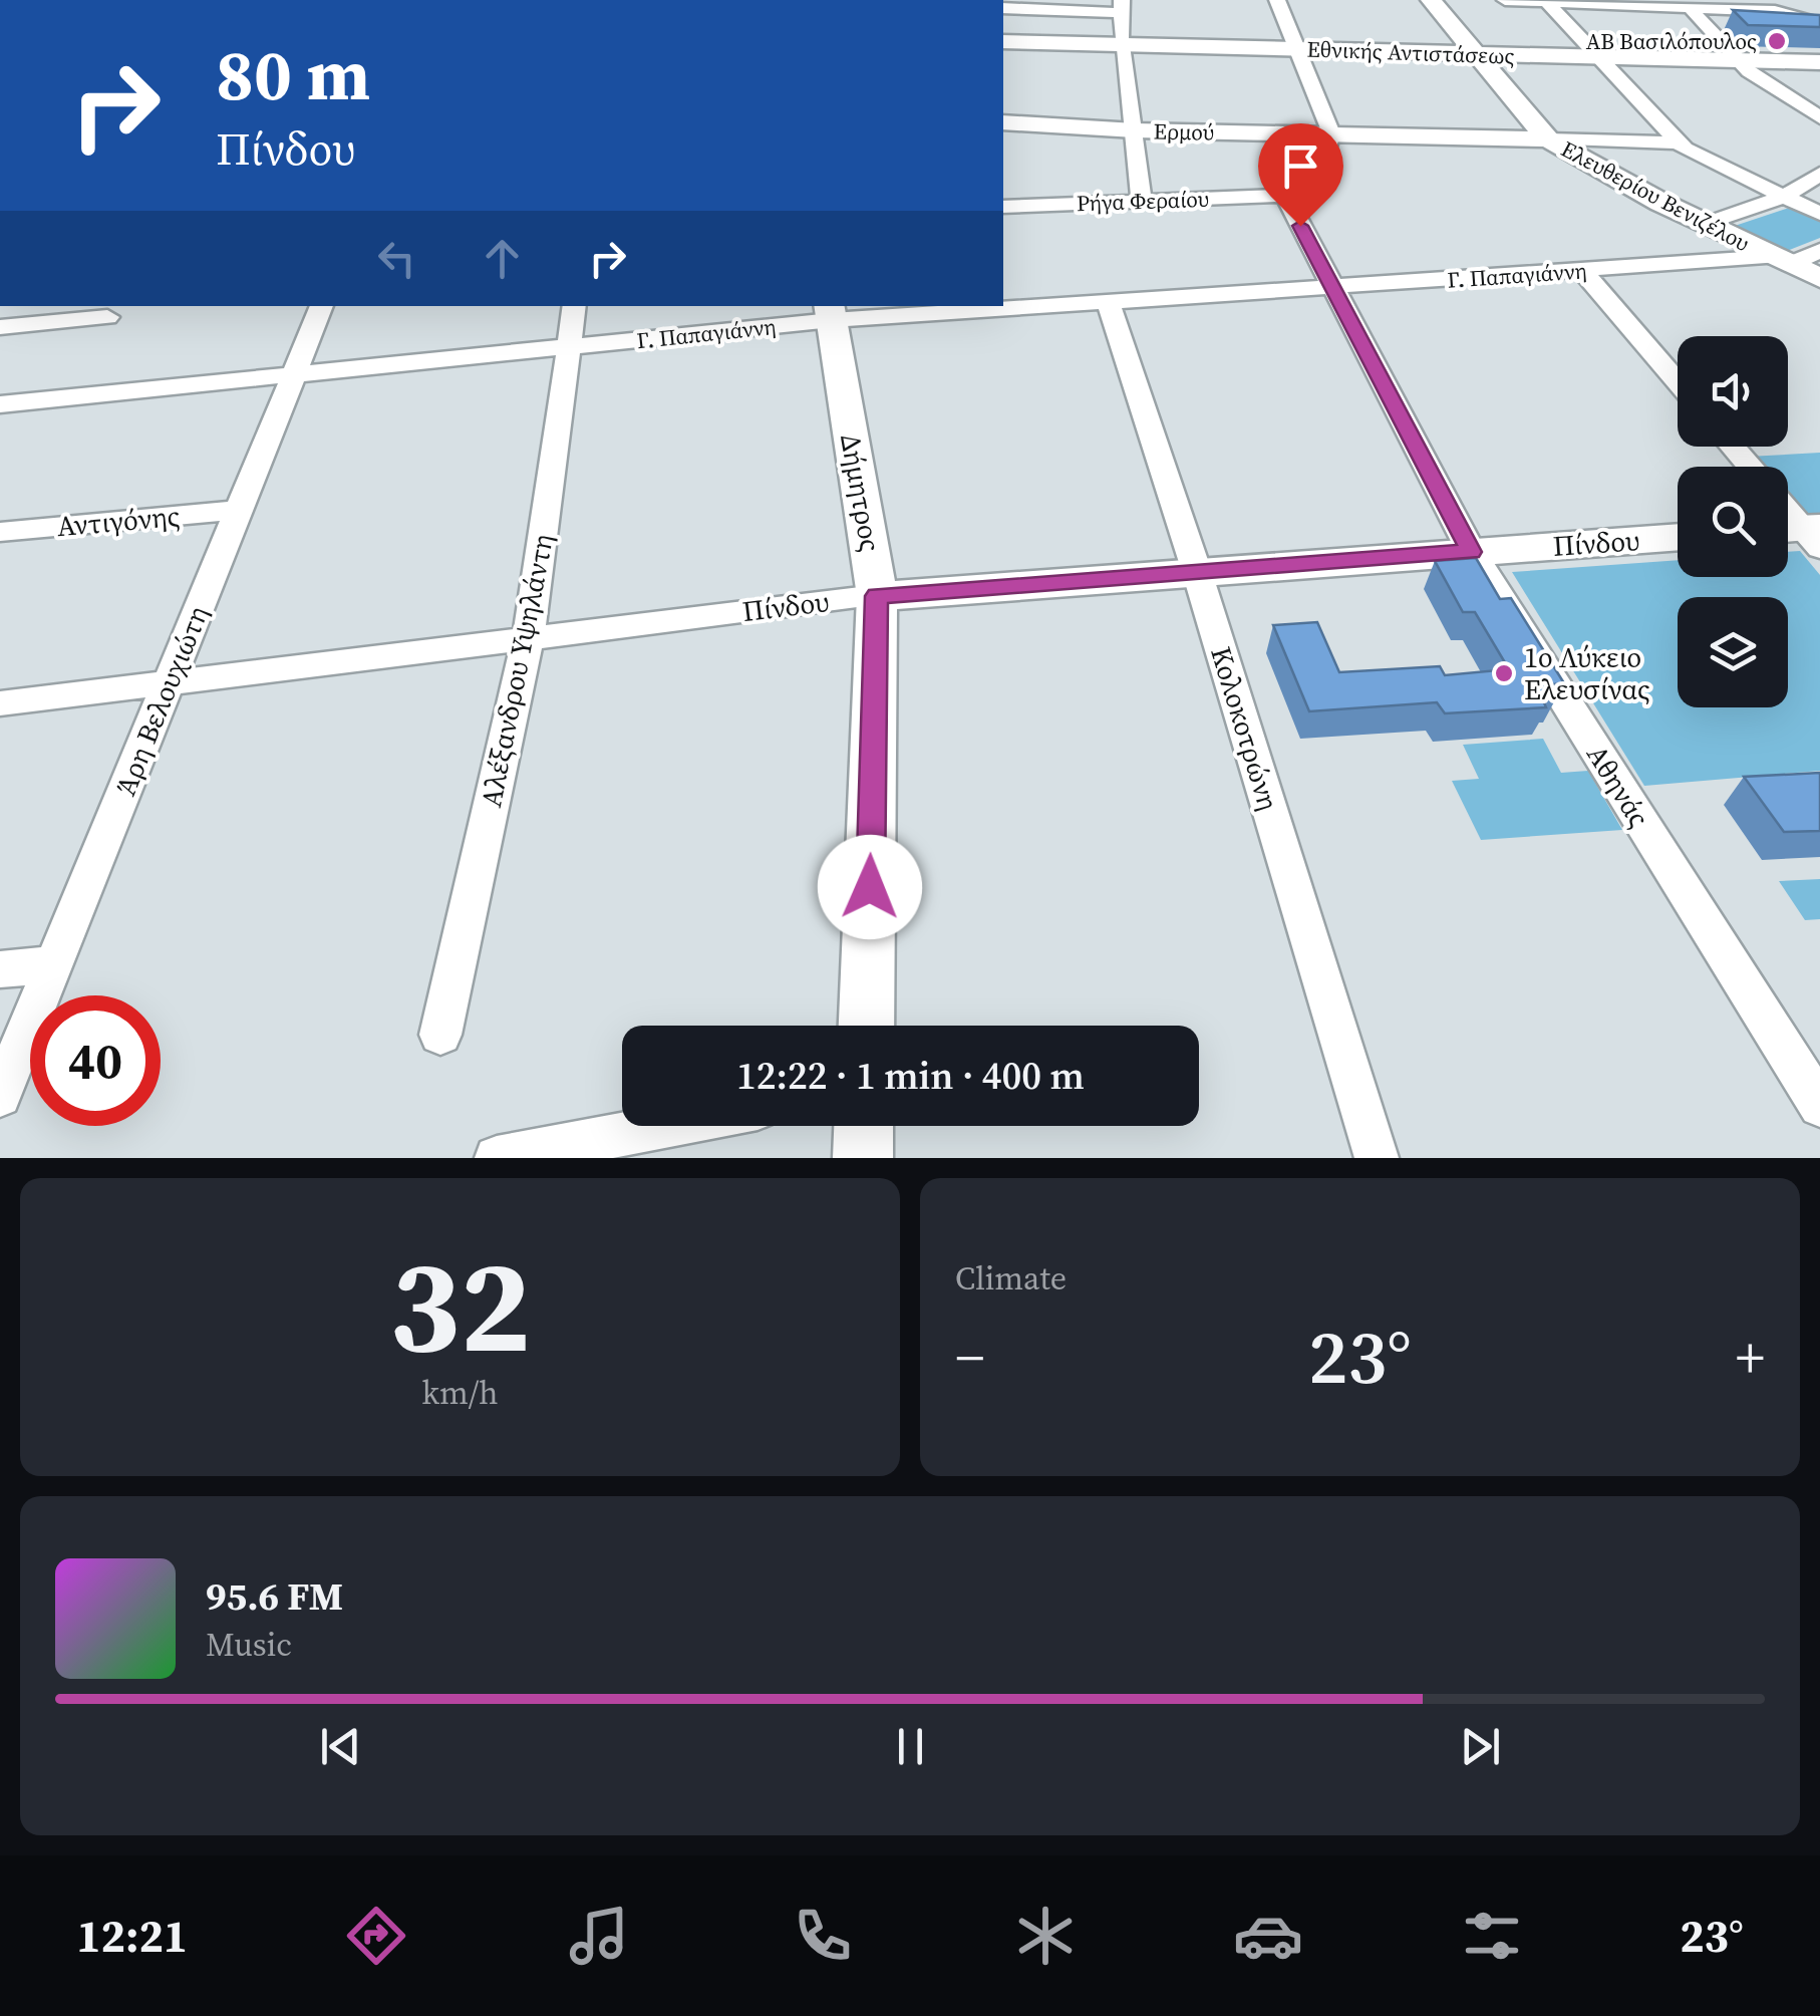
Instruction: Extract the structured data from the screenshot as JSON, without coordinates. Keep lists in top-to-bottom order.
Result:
{
  "streets": {
    "street": [
      "Εθνικής Αντιστάσεως",
      "Ερμού",
      "Ελευθερίου Βενιζέλου",
      "Ρήγα Φεραίου",
      "Γ. Παπαγιάννη",
      "Δήμητρος",
      "Αντιγόνης",
      "Πίνδου",
      "Αλέξανδρου Υψηλάντη",
      "Άρη Βελουχιώτη",
      "Κολοκοτρώνη",
      "Αθηνάς"
    ]
  },
  "crossings": [
    ["Εθνικής Αντιστάσεως", "Ελευθερίου Βενιζέλου"],
    ["Ερμού", "Ελευθερίου Βενιζέλου"],
    ["Ελευθερίου Βενιζέλου", "Γ. Παπαγιάννη"],
    ["Ρήγα Φεραίου", "Αθηνάς"],
    ["Γ. Παπαγιάννη", "Δήμητρος"],
    ["Γ. Παπαγιάννη", "Αλέξανδρου Υψηλάντη"],
    ["Γ. Παπαγιάννη", "Άρη Βελουχιώτη"],
    ["Γ. Παπαγιάννη", "Κολοκοτρώνη"],
    ["Γ. Παπαγιάννη", "Αθηνάς"],
    ["Δήμητρος", "Πίνδου"],
    ["Αντιγόνης", "Άρη Βελουχιώτη"],
    ["Πίνδου", "Αλέξανδρου Υψηλάντη"],
    ["Πίνδου", "Άρη Βελουχιώτη"],
    ["Πίνδου", "Κολοκοτρώνη"],
    ["Πίνδου", "Αθηνάς"]
  ],
  "places": ["ΑΒ Βασιλόπουλος", "1ο Λύκειο Ελευσίνας"],
  "page": {
    "turn": ["80 m", "Πίνδου"],
    "limit": "40",
    "trip": "12:22 · 1 min · 400 m",
    "tile": [
      ["32", "km/h"],
      "Climate"
    ],
    "heat": ["−", "23°", "+"],
    "song": ["95.6 FM", "Music"],
    "tabs": ["12:21", "23°"]
  }
}
